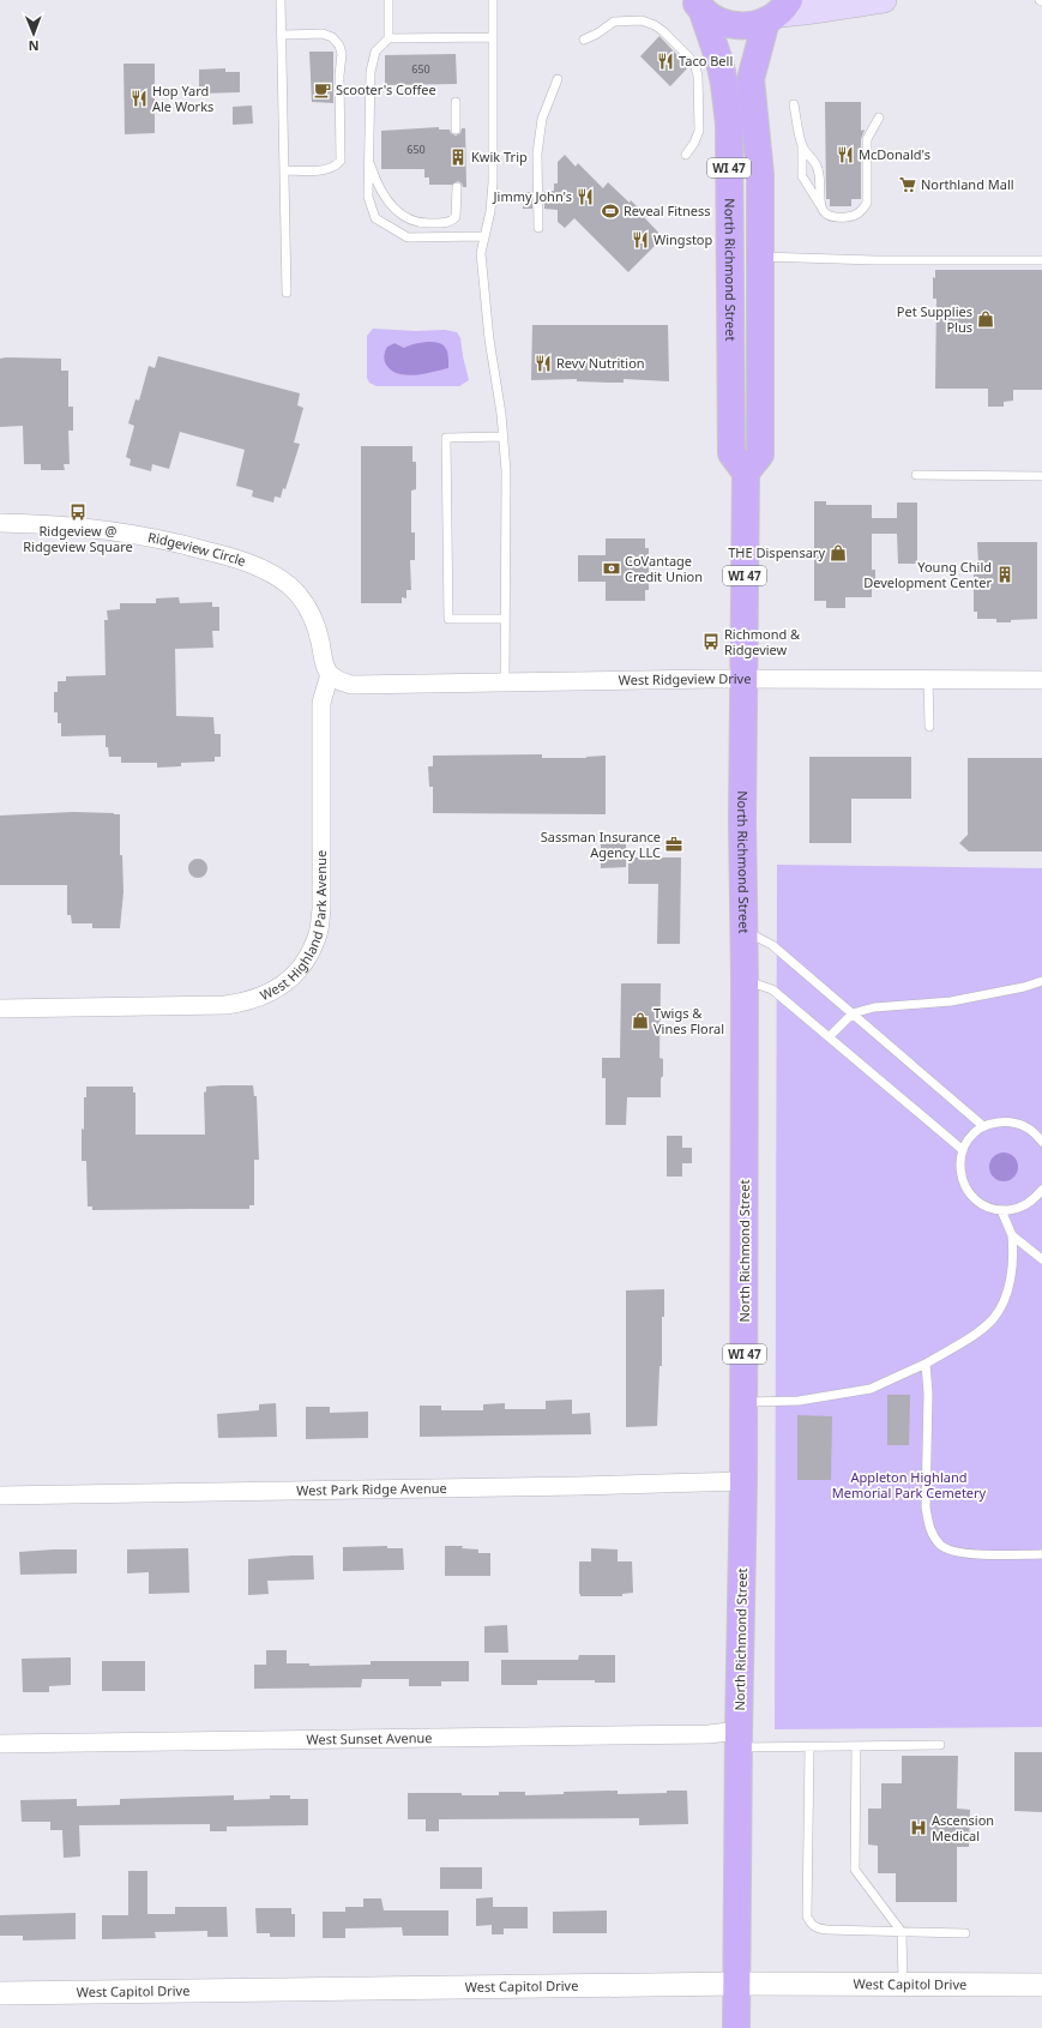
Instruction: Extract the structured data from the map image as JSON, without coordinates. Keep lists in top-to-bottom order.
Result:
{
  "streets": {
    "main road": ["WI 47", "North Richmond Street"],
    "street": [
      "Ridgeview Circle",
      "West Ridgeview Drive",
      "West Highland Park Avenue",
      "West Park Ridge Avenue",
      "West Sunset Avenue",
      "West Capitol Drive"
    ]
  },
  "crossings": [
    ["WI 47", "North Richmond Street"],
    ["North Richmond Street", "West Ridgeview Drive"],
    ["North Richmond Street", "West Park Ridge Avenue"],
    ["North Richmond Street", "West Sunset Avenue"],
    ["North Richmond Street", "West Capitol Drive"],
    ["Ridgeview Circle", "West Ridgeview Drive"],
    ["Ridgeview Circle", "West Highland Park Avenue"],
    ["West Ridgeview Drive", "West Highland Park Avenue"]
  ],
  "parks": ["Appleton Highland Memorial Park Cemetery"],
  "places": {
    "restaurant": [
      "Taco Bell",
      "Hop Yard Ale Works",
      "McDonald's",
      "Jimmy John's",
      "Wingstop",
      "Revv Nutrition"
    ],
    "cafe": ["Scooter's Coffee"],
    "building": ["Kwik Trip", "Young Child Development Center"],
    "supermarket": ["Northland Mall"],
    "sports": ["Reveal Fitness"],
    "shop": ["Pet Supplies Plus", "THE Dispensary", "Twigs & Vines Floral"],
    "bus stop": ["Ridgeview @ Ridgeview Square", "Richmond & Ridgeview"],
    "bank": ["CoVantage Credit Union"],
    "office": ["Sassman Insurance Agency LLC"],
    "hospital": ["Ascension Medical"]
  },
  "house_numbers": ["650", "650"],
  "north": "bottom"
}
